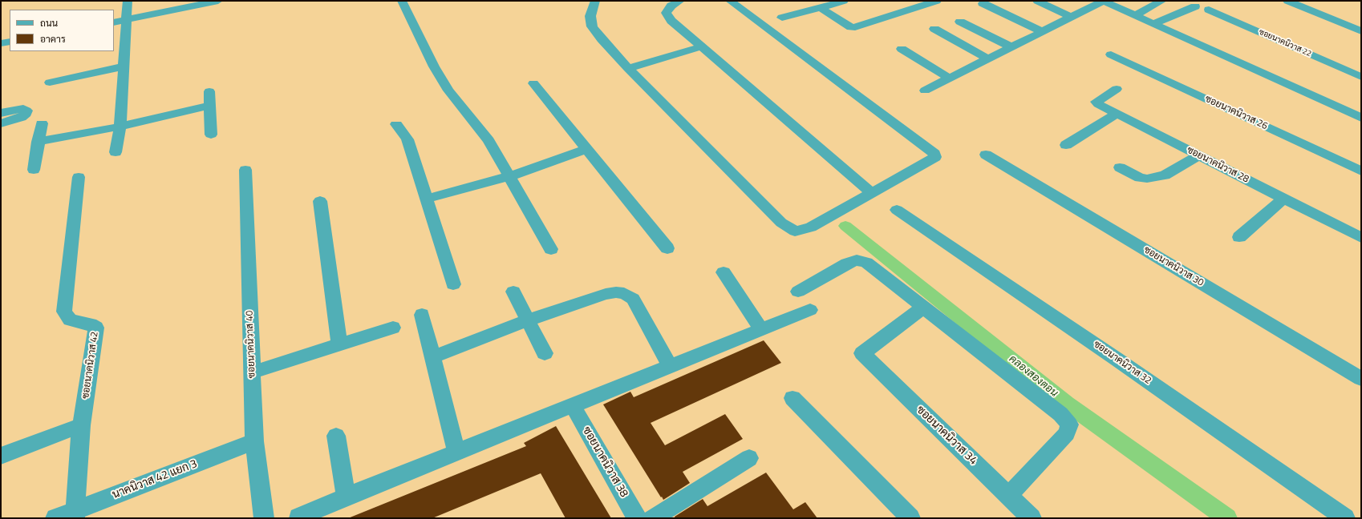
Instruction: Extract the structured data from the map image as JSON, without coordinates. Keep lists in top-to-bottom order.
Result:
{
  "streets": {
    "street": [
      "ซอยนาคนิวาส 22",
      "ซอยนาคนิวาส 26",
      "ซอยนาคนิวาส 28",
      "ซอยนาคนิวาส 30",
      "ซอยนาคนิวาส 40",
      "ซอยนาคนิวาส 32",
      "ซอยนาคนิวาส 42",
      "ซอยนาคนิวาส 34",
      "ซอยนาคนิวาส 38",
      "นาคนิวาส 42 แยก 3"
    ]
  },
  "crossings": [
    ["ซอยนาคนิวาส 40", "นาคนิวาส 42 แยก 3"],
    ["ซอยนาคนิวาส 42", "นาคนิวาส 42 แยก 3"]
  ],
  "water": ["คลองสองตอน"],
  "legend": ["ถนน", "อาคาร"]
}
